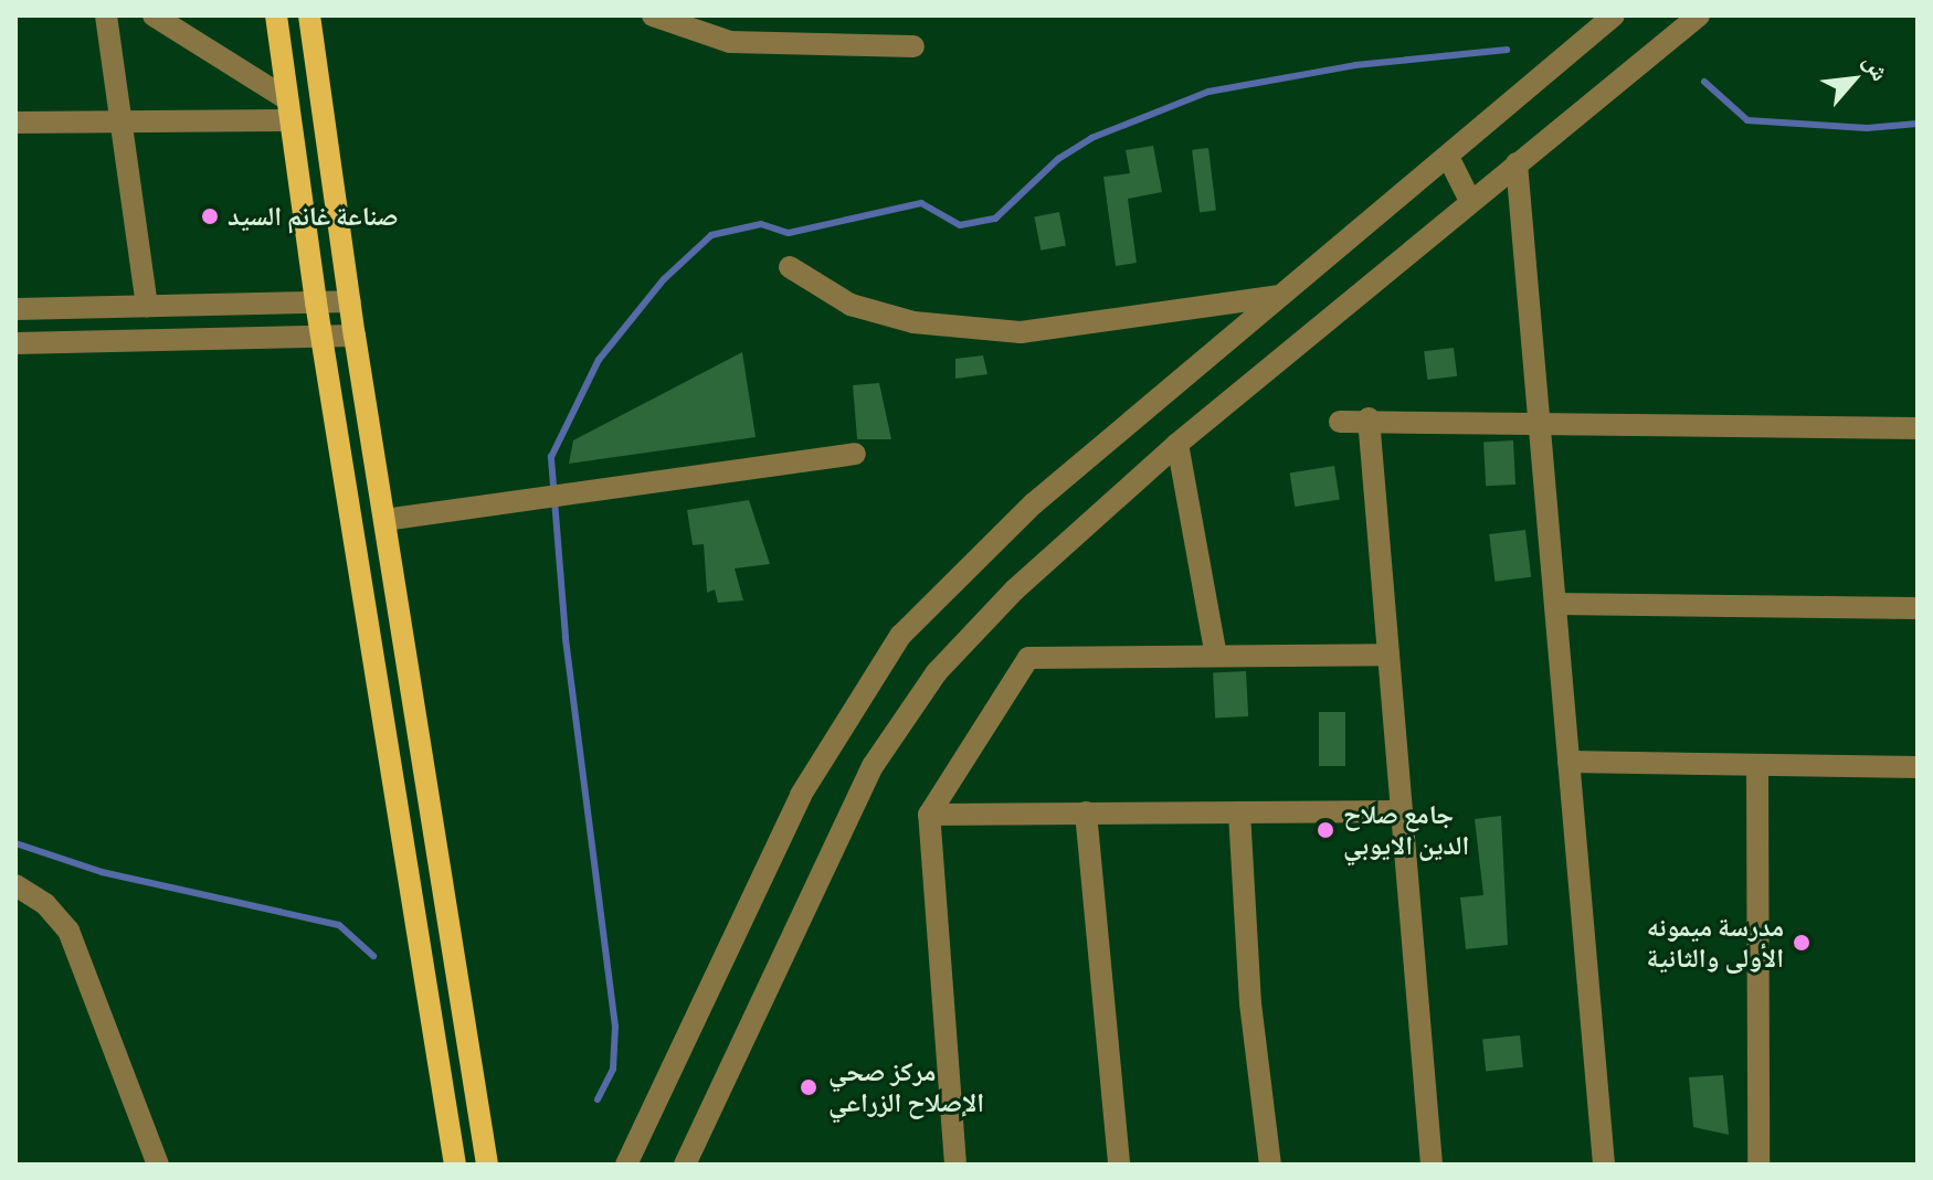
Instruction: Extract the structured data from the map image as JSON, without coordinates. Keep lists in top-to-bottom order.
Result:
{
  "places": [
    "صناعة غانم السيد",
    "جامع صلاح الدين الايوبي",
    "مدرسة ميمونه الأولى والثانية",
    "مركز صحي الإصلاح الزراعي"
  ],
  "north": "top right"
}
